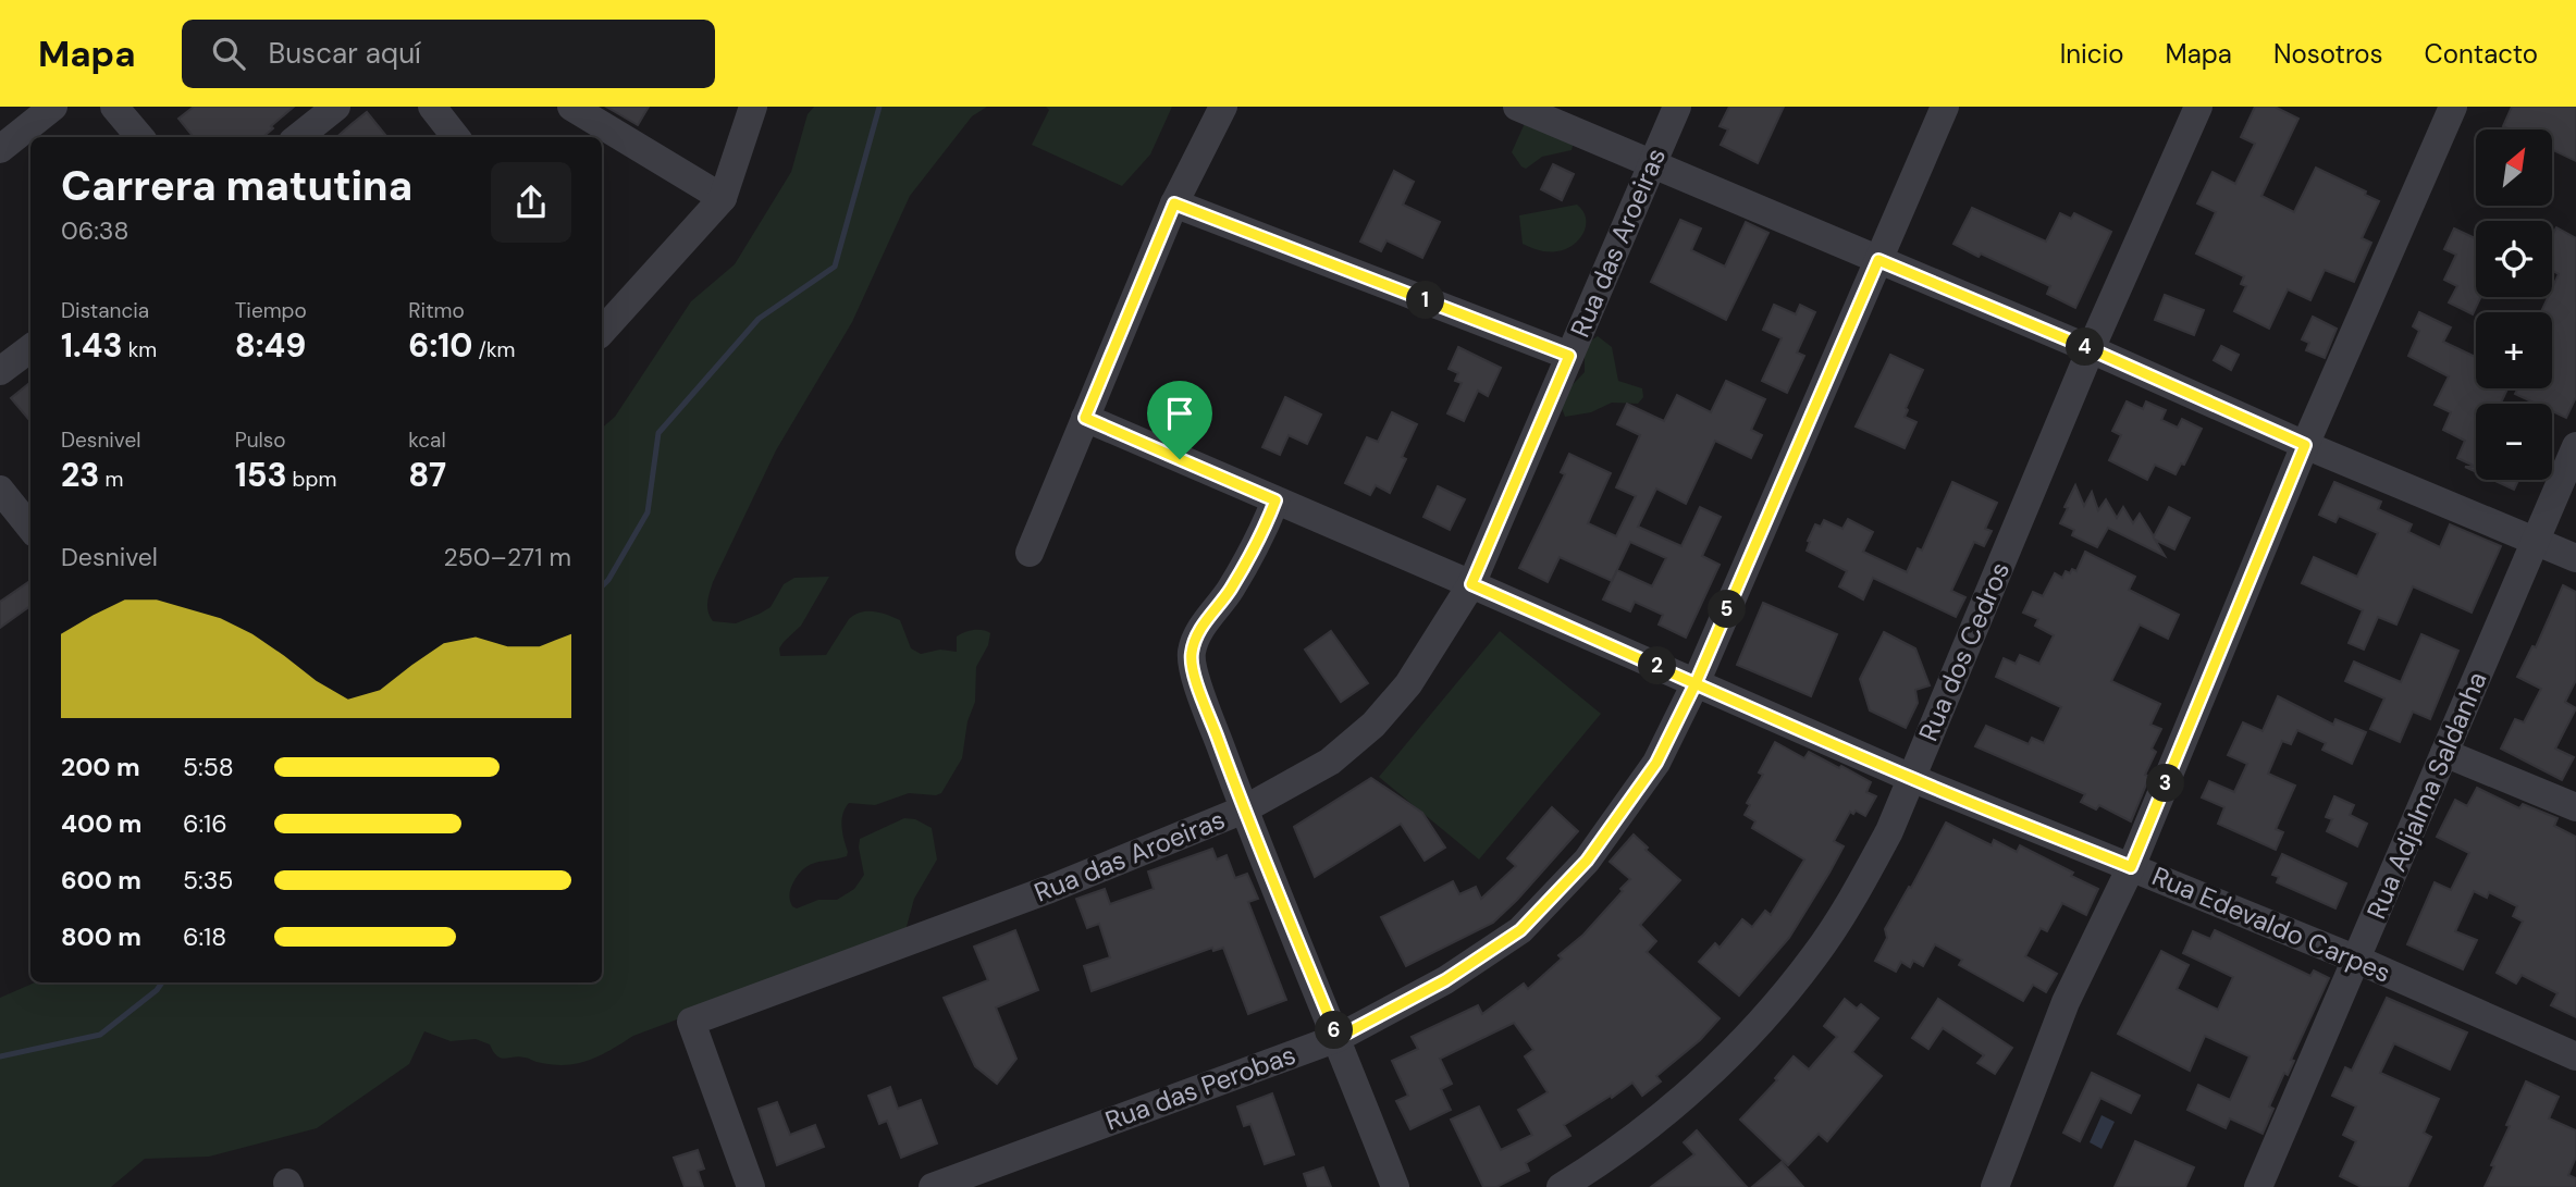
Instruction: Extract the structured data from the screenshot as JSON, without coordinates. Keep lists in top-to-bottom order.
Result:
{
  "streets": {
    "street": [
      "Rua das Aroeiras",
      "Rua dos Cedros",
      "Rua Adjalma Saldanha",
      "Rua Edevaldo Carpes",
      "Rua das Perobas"
    ]
  },
  "crossings": [
    ["Rua das Aroeiras", "Rua Edevaldo Carpes"],
    ["Rua dos Cedros", "Rua Edevaldo Carpes"],
    ["Rua Adjalma Saldanha", "Rua Edevaldo Carpes"],
    ["Rua Edevaldo Carpes", "Rua das Perobas"]
  ],
  "north": "top right",
  "page": {
    "header": "Mapa",
    "search": "Buscar aquí",
    "nav": [
      "Inicio",
      "Mapa",
      "Nosotros",
      "Contacto"
    ],
    "map_buttons": ["+", "−"],
    "heading": ["Carrera matutina", "06:38"],
    "stats": [
      ["Distancia", "1.43 km"],
      ["Tiempo", "8:49"],
      ["Ritmo", "6:10 /km"],
      ["Desnivel", "23 m"],
      ["Pulso", "153 bpm"],
      ["kcal", "87"]
    ],
    "pins": [
      "1",
      "4",
      "5",
      "2",
      "3",
      "6"
    ],
    "chart": ["Desnivel", "250–271 m"],
    "list": [
      {
        "name": "200 m",
        "note": "5:58"
      },
      {
        "name": "400 m",
        "note": "6:16"
      },
      {
        "name": "600 m",
        "note": "5:35"
      },
      {
        "name": "800 m",
        "note": "6:18"
      }
    ]
  }
}
